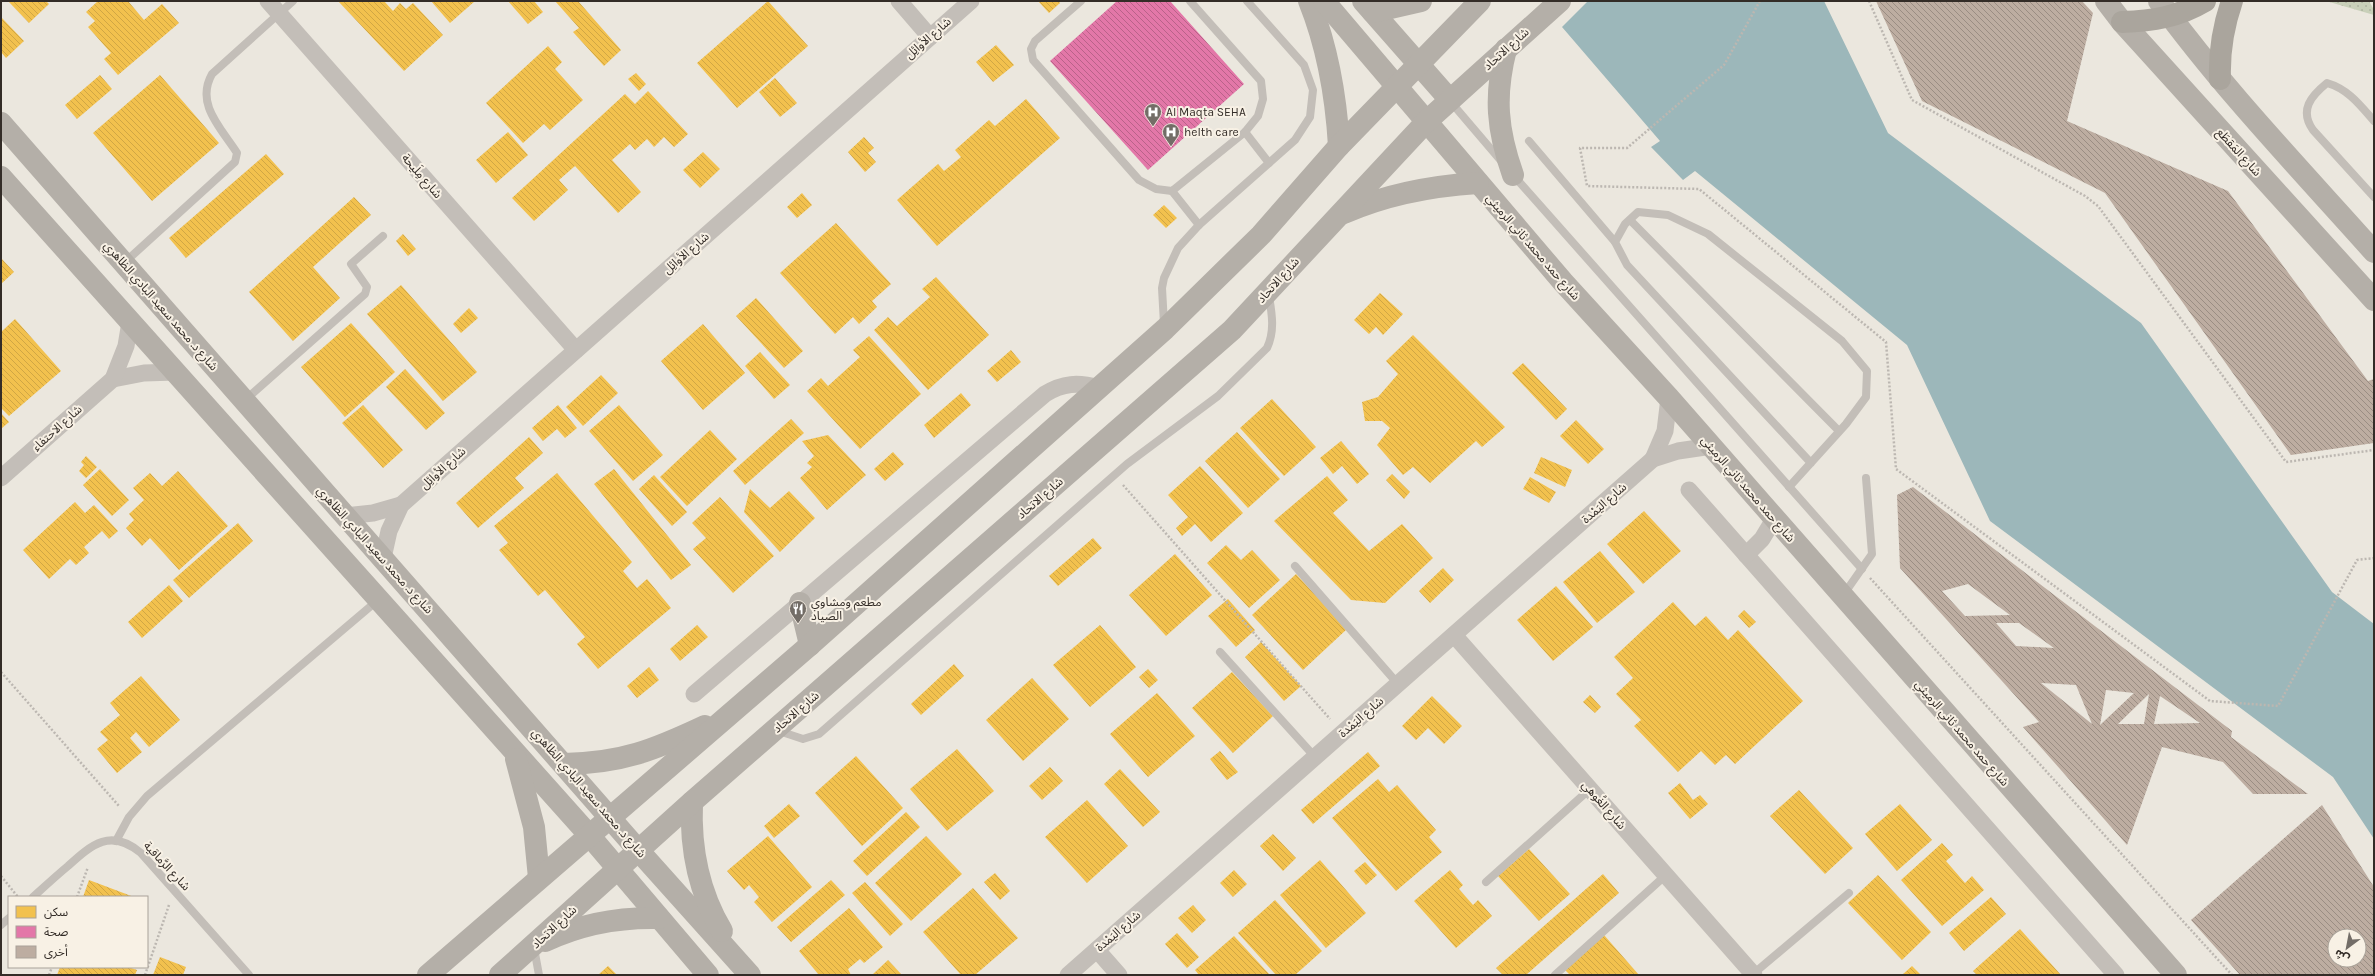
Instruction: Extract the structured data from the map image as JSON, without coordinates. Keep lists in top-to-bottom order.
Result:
{
  "streets": {
    "main road": [
      "شارع الاتحاد",
      "شارع المَقطَع",
      "شارع حمد محمد ثاني الرميثي",
      "شارع د. محمد سعيد البادي الظاهري"
    ],
    "street": [
      "شارع الأوائِل",
      "شارع مِلَيحة",
      "شارع الاحتفاء",
      "شارع اليَمْدة",
      "شارع الغُوهي"
    ],
    "lane": ["شارع الرَّماقية"]
  },
  "crossings": [
    ["شارع الأوائِل", "شارع مِلَيحة"],
    ["شارع الأوائِل", "شارع د. محمد سعيد البادي الظاهري"],
    ["شارع الاتحاد", "شارع حمد محمد ثاني الرميثي"],
    ["شارع الاتحاد", "شارع د. محمد سعيد البادي الظاهري"],
    ["شارع حمد محمد ثاني الرميثي", "شارع اليَمْدة"],
    ["شارع اليَمْدة", "شارع الغُوهي"]
  ],
  "places": {
    "hospital": ["Al Maqta SEHA", "helth care"],
    "restaurant": ["مطعم ومشاوي الصياد"]
  },
  "legend": ["سكن", "صحة", "أخرى"],
  "north": "bottom left"
}
